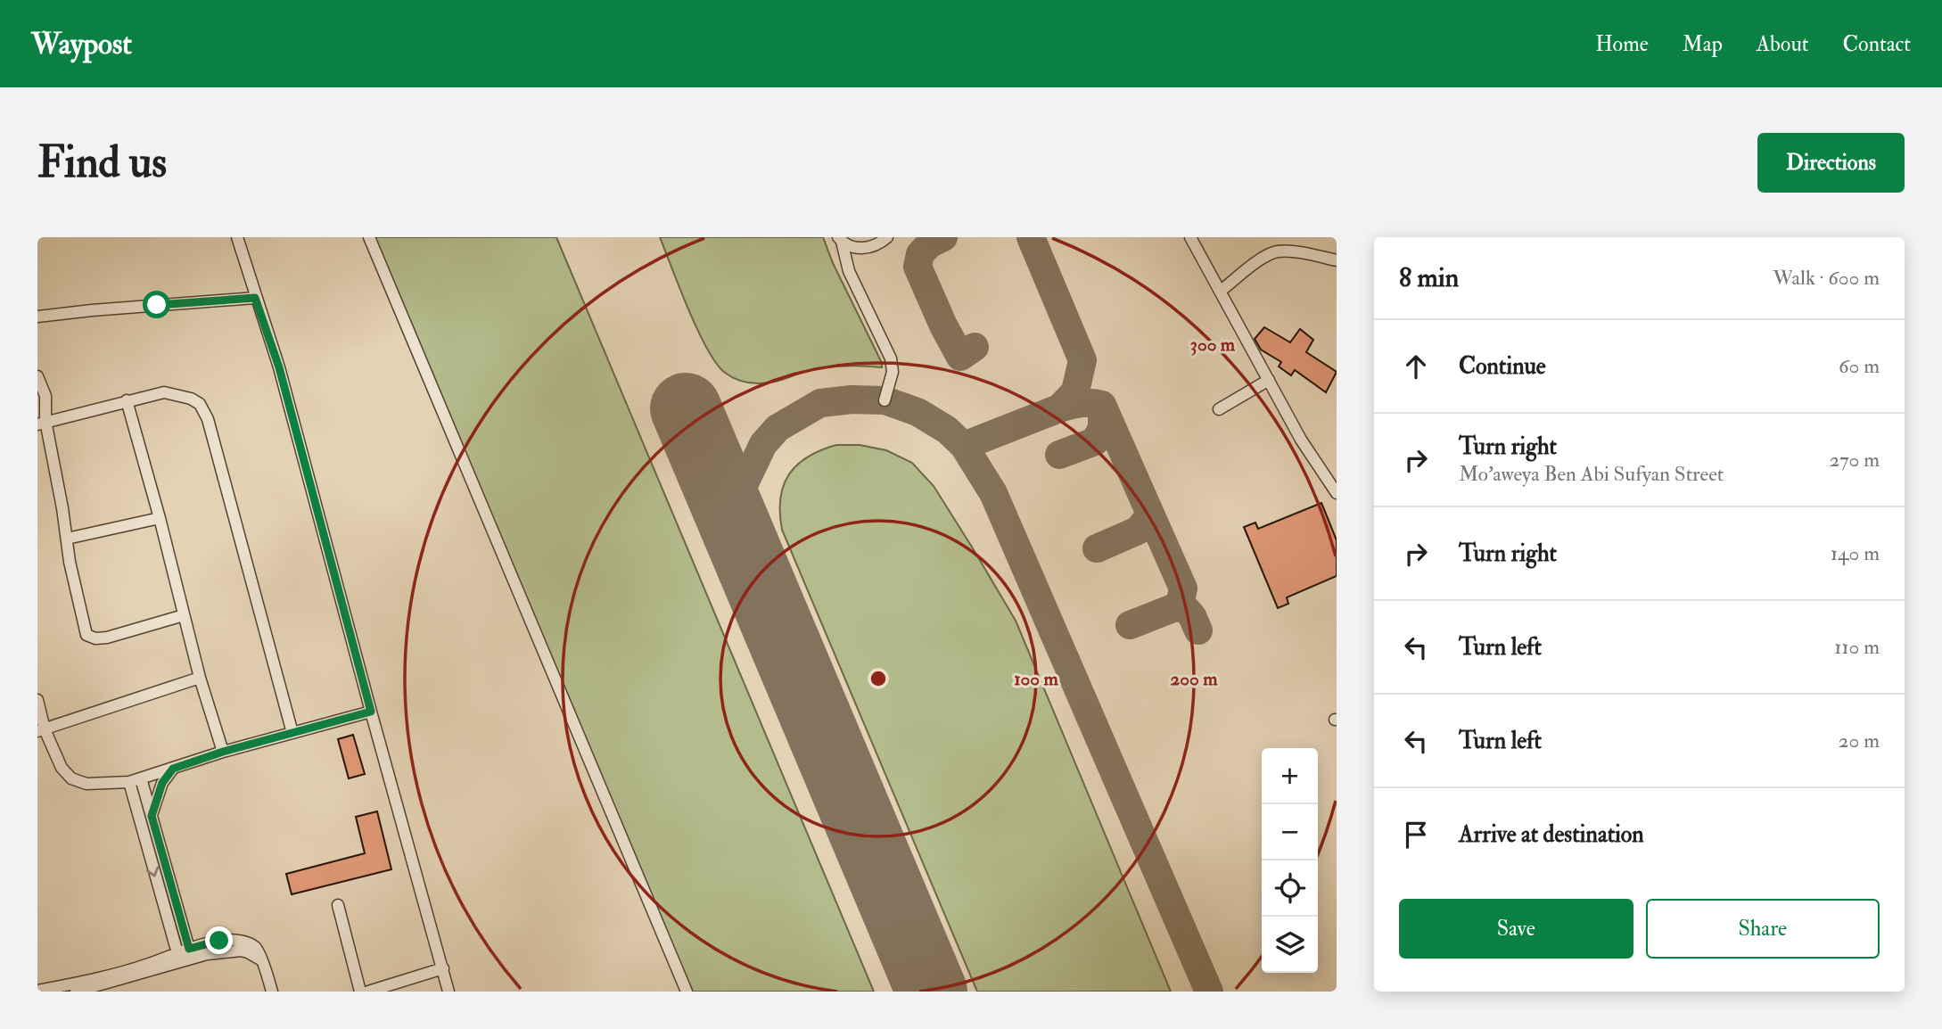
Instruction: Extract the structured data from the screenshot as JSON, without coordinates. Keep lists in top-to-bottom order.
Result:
{
  "page": {
    "header": "Waypost",
    "nav": [
      "Home",
      "Map",
      "About",
      "Contact"
    ],
    "buttons": [
      "Directions",
      ["Save", "Share"]
    ],
    "title": "Find us",
    "heading": ["8 min", "Walk · 600 m"],
    "list": [
      ["Continue", "60 m"],
      ["Turn right", "Mo'aweya Ben Abi Sufyan Street", "270 m"],
      ["Turn right", "140 m"],
      ["Turn left", "110 m"],
      ["Turn left", "20 m"],
      "Arrive at destination"
    ],
    "map_buttons": ["+", "−"]
  },
  "rings": ["300 m", "100 m", "200 m"]
}
